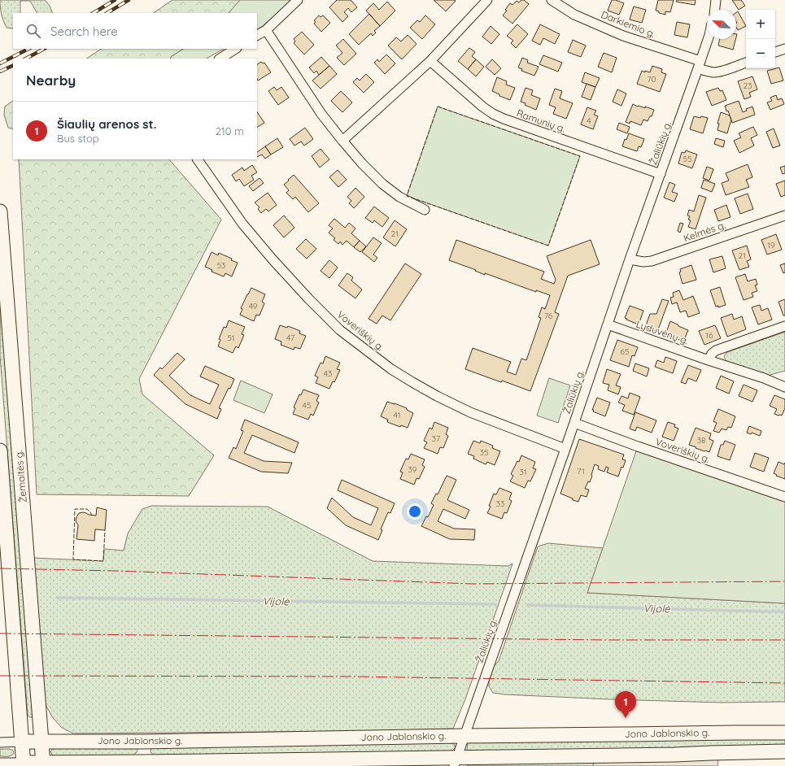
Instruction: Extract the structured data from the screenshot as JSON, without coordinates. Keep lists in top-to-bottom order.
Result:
{
  "streets": {
    "main road": ["Žemaitės g.", "Jono Jablonskio g."],
    "street": [
      "Darkiemio g.",
      "Ramunių g.",
      "Žaliūkių g.",
      "Kelmės g.",
      "Voveriškių g.",
      "Lyduvėnų g."
    ]
  },
  "crossings": [
    ["Darkiemio g.", "Žaliūkių g."],
    ["Ramunių g.", "Žaliūkių g."],
    ["Žaliūkių g.", "Kelmės g."],
    ["Žaliūkių g.", "Voveriškių g."],
    ["Žaliūkių g.", "Lyduvėnų g."],
    ["Žaliūkių g.", "Jono Jablonskio g."],
    ["Žemaitės g.", "Jono Jablonskio g."]
  ],
  "water": ["Vijolė"],
  "house_numbers": [
    "70",
    "23",
    "4",
    "55",
    "21",
    "19",
    "21",
    "53",
    "49",
    "76",
    "16",
    "51",
    "47",
    "65",
    "43",
    "45",
    "41",
    "37",
    "38",
    "35",
    "39",
    "71",
    "31",
    "33"
  ],
  "north": "top left",
  "page": {
    "map_buttons": ["+", "−"],
    "search": "Search here",
    "heading": "Nearby",
    "list": [
      {
        "mark": "1",
        "name": "Šiaulių arenos st.",
        "note": "Bus stop",
        "value": "210 m"
      }
    ],
    "pins": "1"
  }
}
